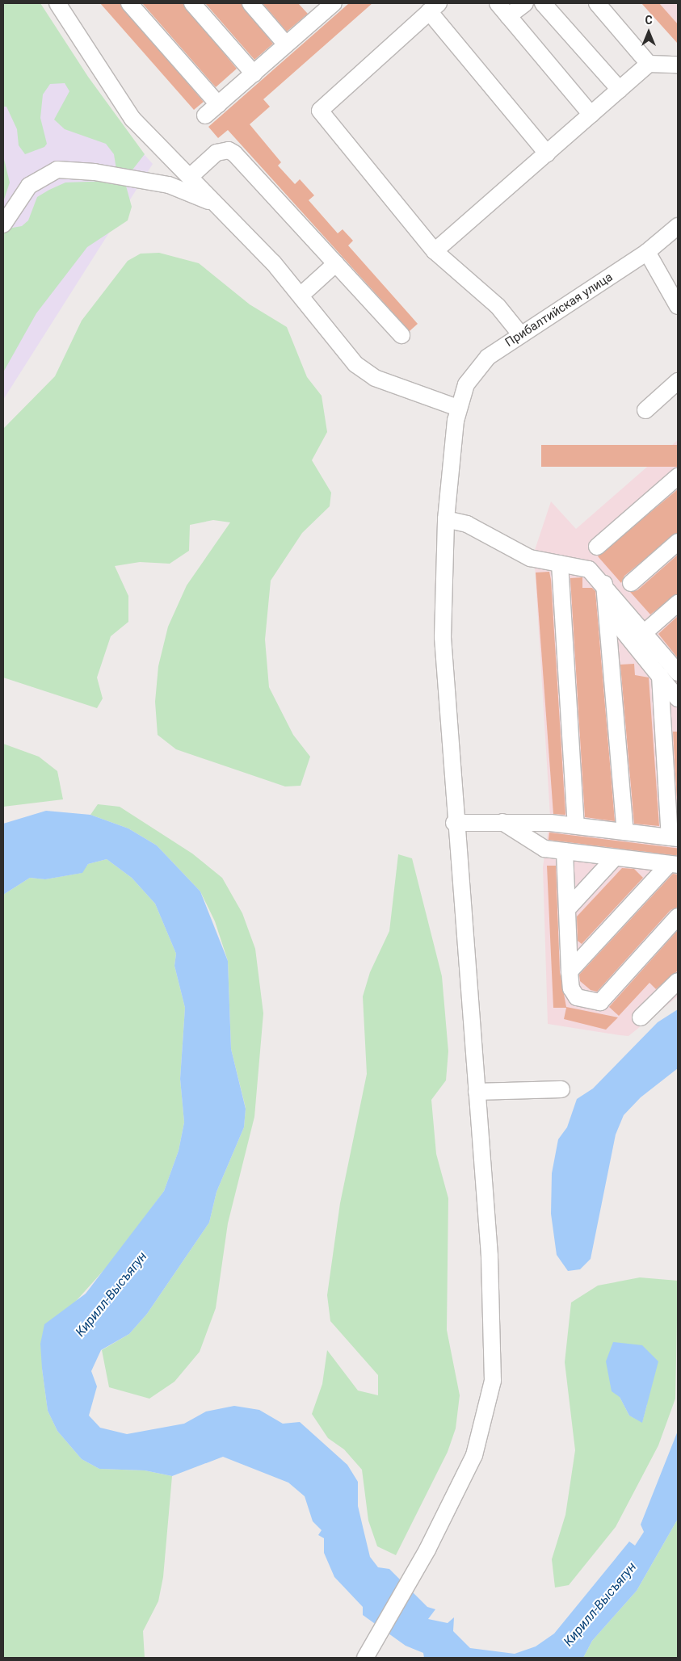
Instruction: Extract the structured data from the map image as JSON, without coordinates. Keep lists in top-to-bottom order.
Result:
{
  "streets": {
    "street": ["Прибалтийская улица"]
  },
  "water": ["Кирилл-Высъягун"],
  "north": "top"
}
